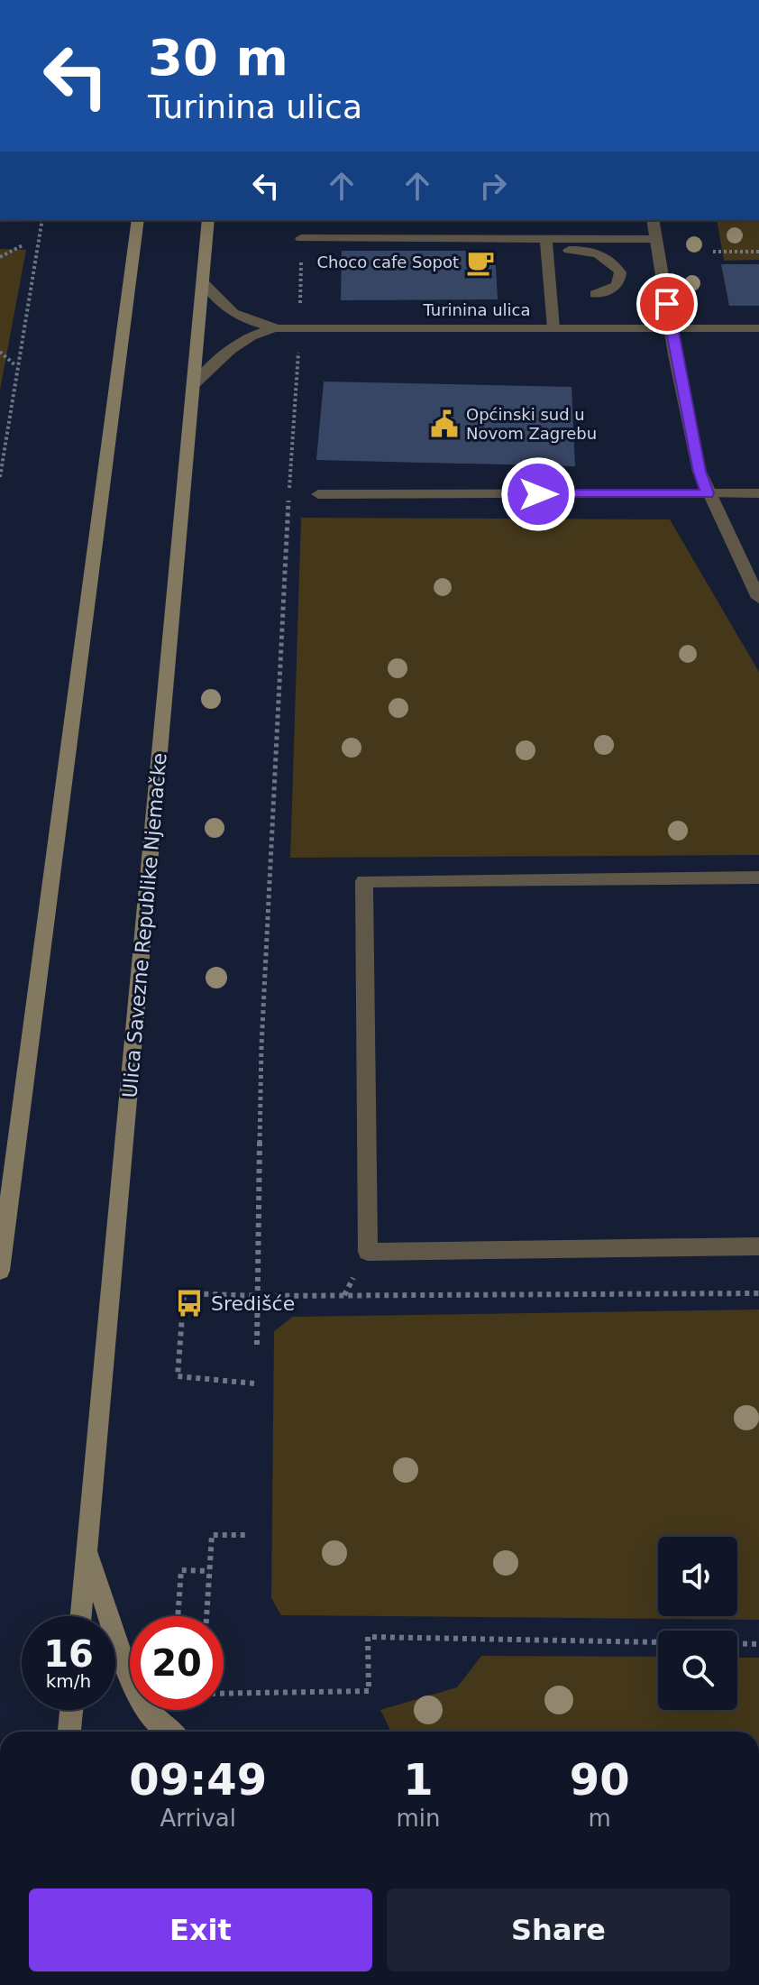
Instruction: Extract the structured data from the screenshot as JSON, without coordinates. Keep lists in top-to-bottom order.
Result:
{
  "streets": {
    "main road": ["Ulica Savezne Republike Njemačke"],
    "street": ["Turinina ulica"]
  },
  "crossings": [
    ["Turinina ulica", "Ulica Savezne Republike Njemačke"]
  ],
  "places": {
    "cafe": ["Choco cafe Sopot"],
    "public building": ["Općinski sud u Novom Zagrebu"],
    "bus stop": ["Središće"]
  },
  "page": {
    "turn": ["30 m", "Turinina ulica"],
    "speed": "16 km/h",
    "limit": "20",
    "eta": [
      "09:49",
      "Arrival",
      "1",
      "min",
      "90",
      "m"
    ],
    "buttons": ["Exit", "Share"]
  }
}
